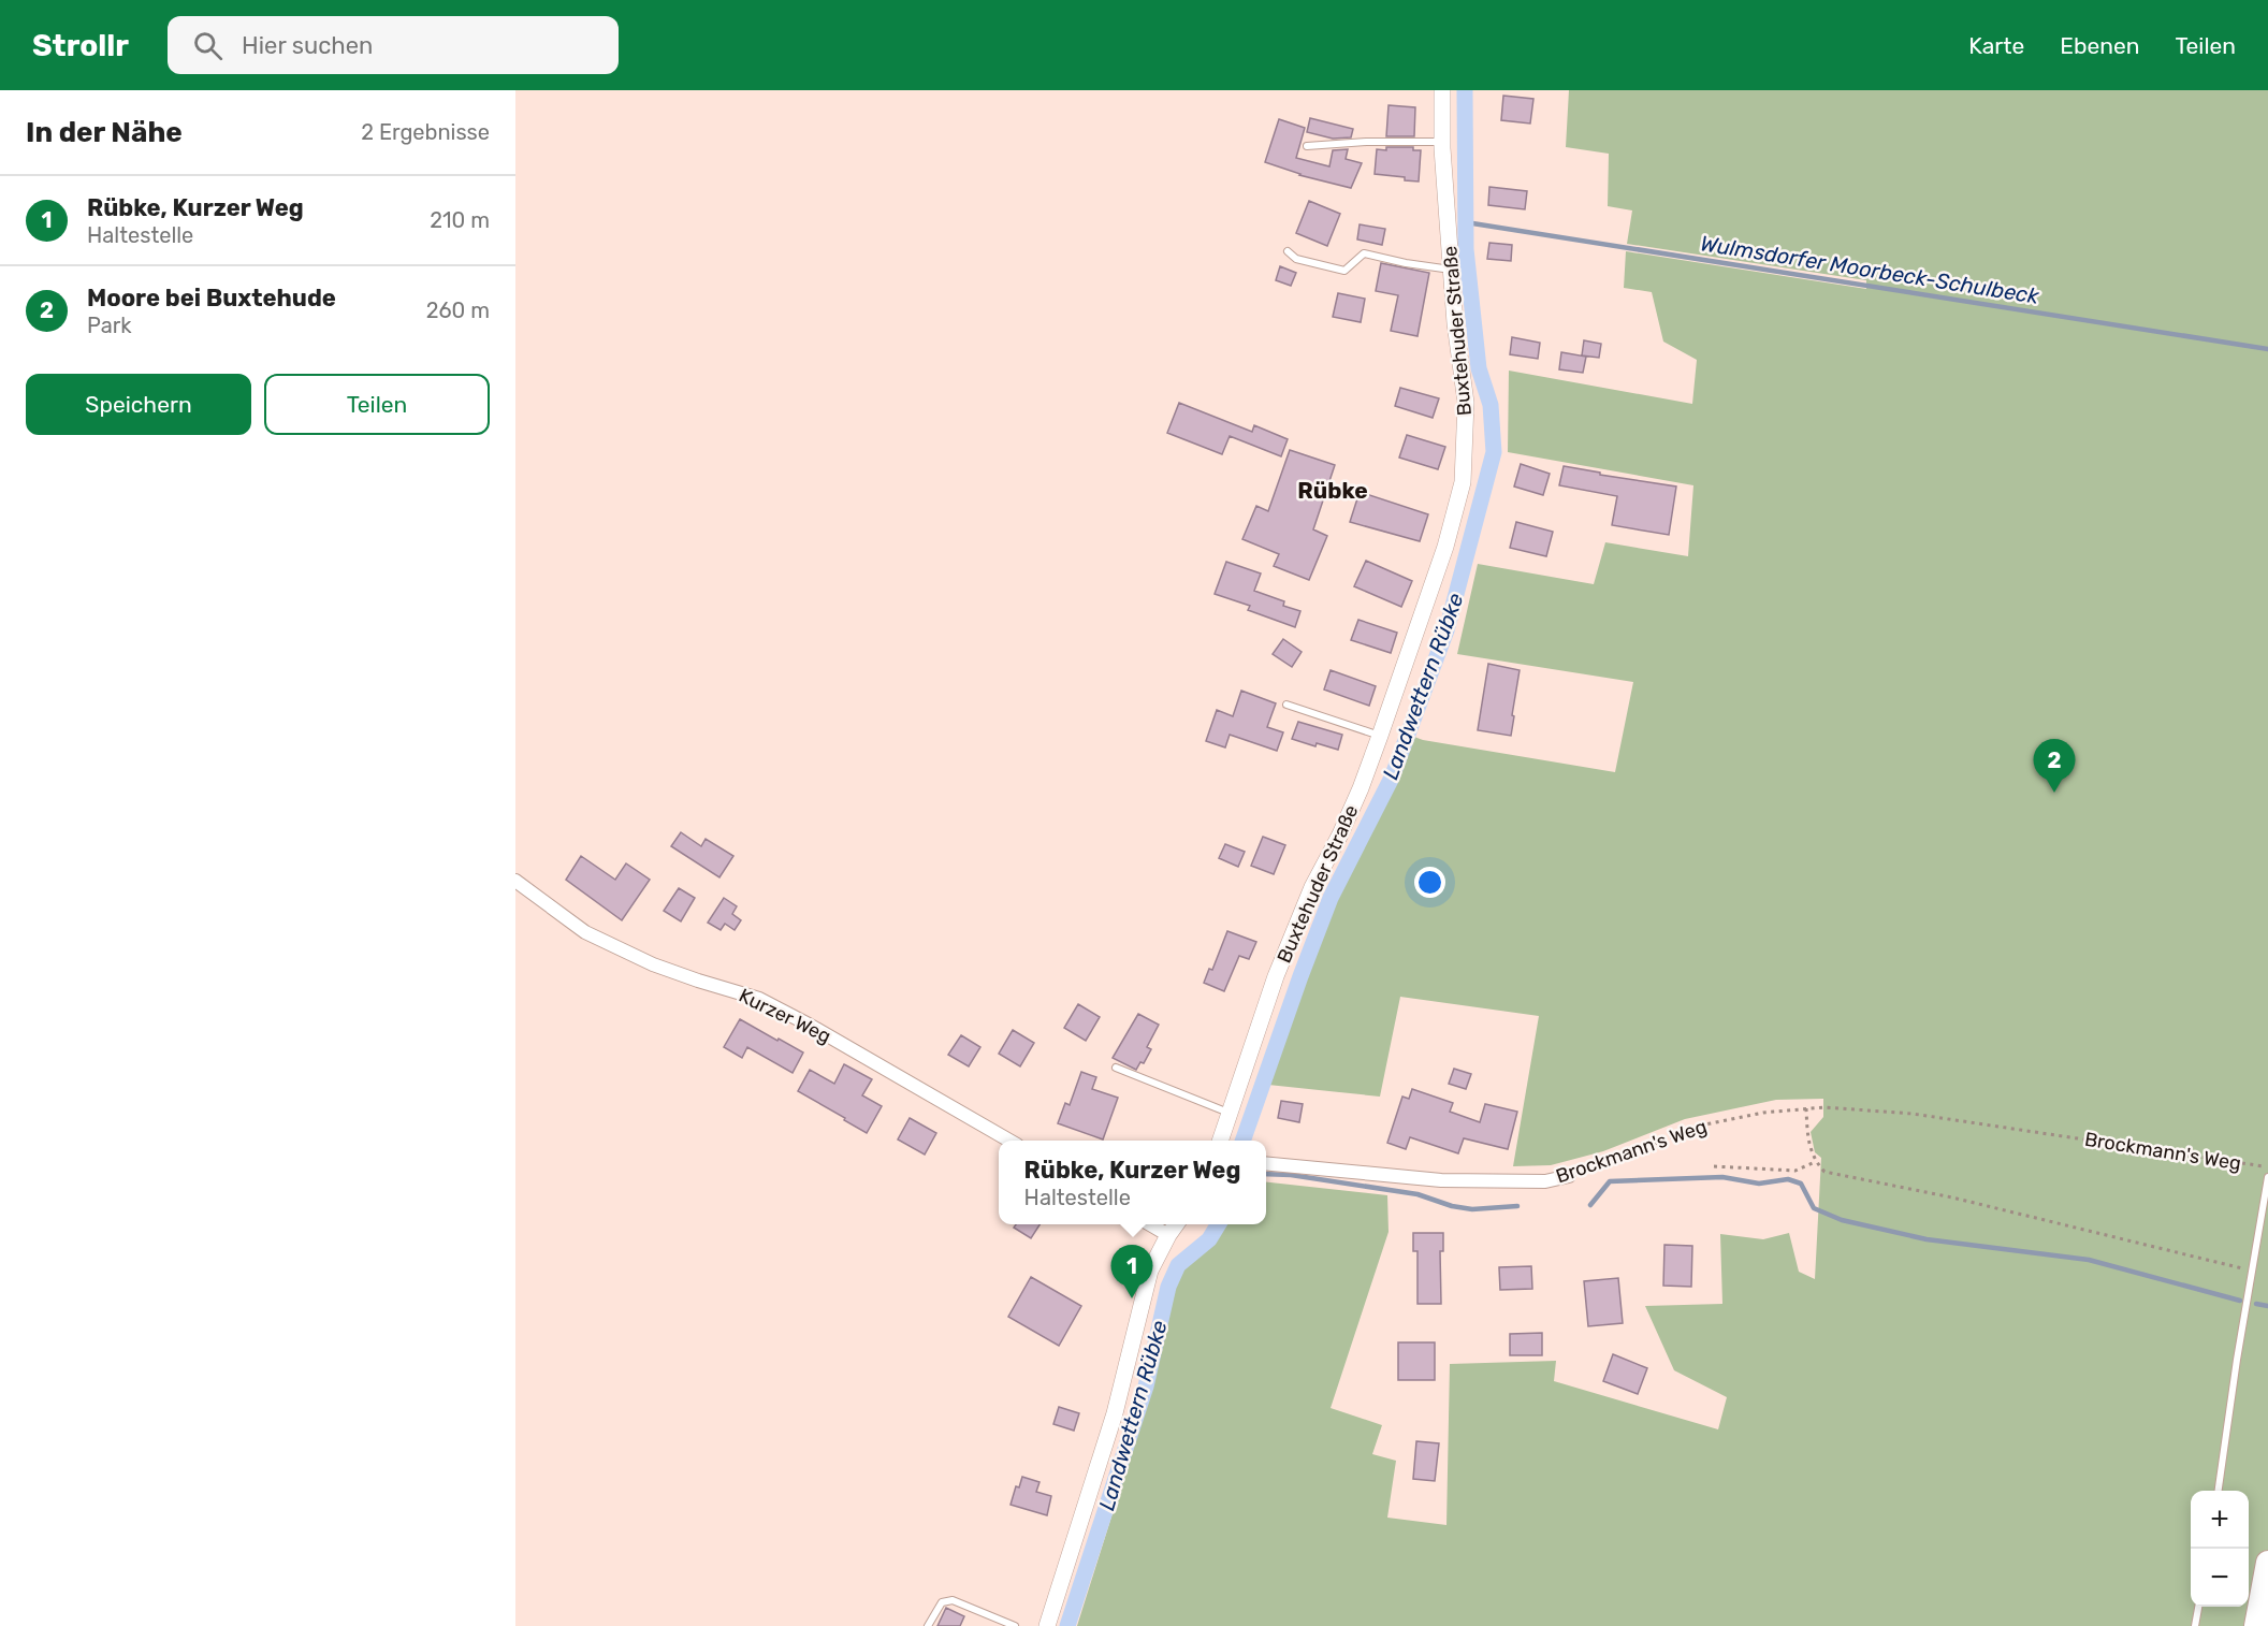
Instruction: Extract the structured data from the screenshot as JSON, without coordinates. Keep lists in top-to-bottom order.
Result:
{
  "streets": {
    "street": ["Buxtehuder Straße", "Kurzer Weg", "Brockmann's Weg"]
  },
  "districts": ["Rübke"],
  "water": ["Wulmsdorfer Moorbeck-Schulbeck", "Landwettern Rübke"],
  "page": {
    "header": "Strollr",
    "search": "Hier suchen",
    "nav": ["Karte", "Ebenen", "Teilen"],
    "heading": ["In der Nähe", "2 Ergebnisse"],
    "list": [
      {
        "mark": "1",
        "name": "Rübke, Kurzer Weg",
        "note": "Haltestelle",
        "value": "210 m"
      },
      {
        "mark": "2",
        "name": "Moore bei Buxtehude",
        "note": "Park",
        "value": "260 m"
      }
    ],
    "buttons": ["Speichern", "Teilen"],
    "pins": ["2", "1"],
    "popup": ["Rübke, Kurzer Weg", "Haltestelle"],
    "map_buttons": ["+", "−"]
  }
}
